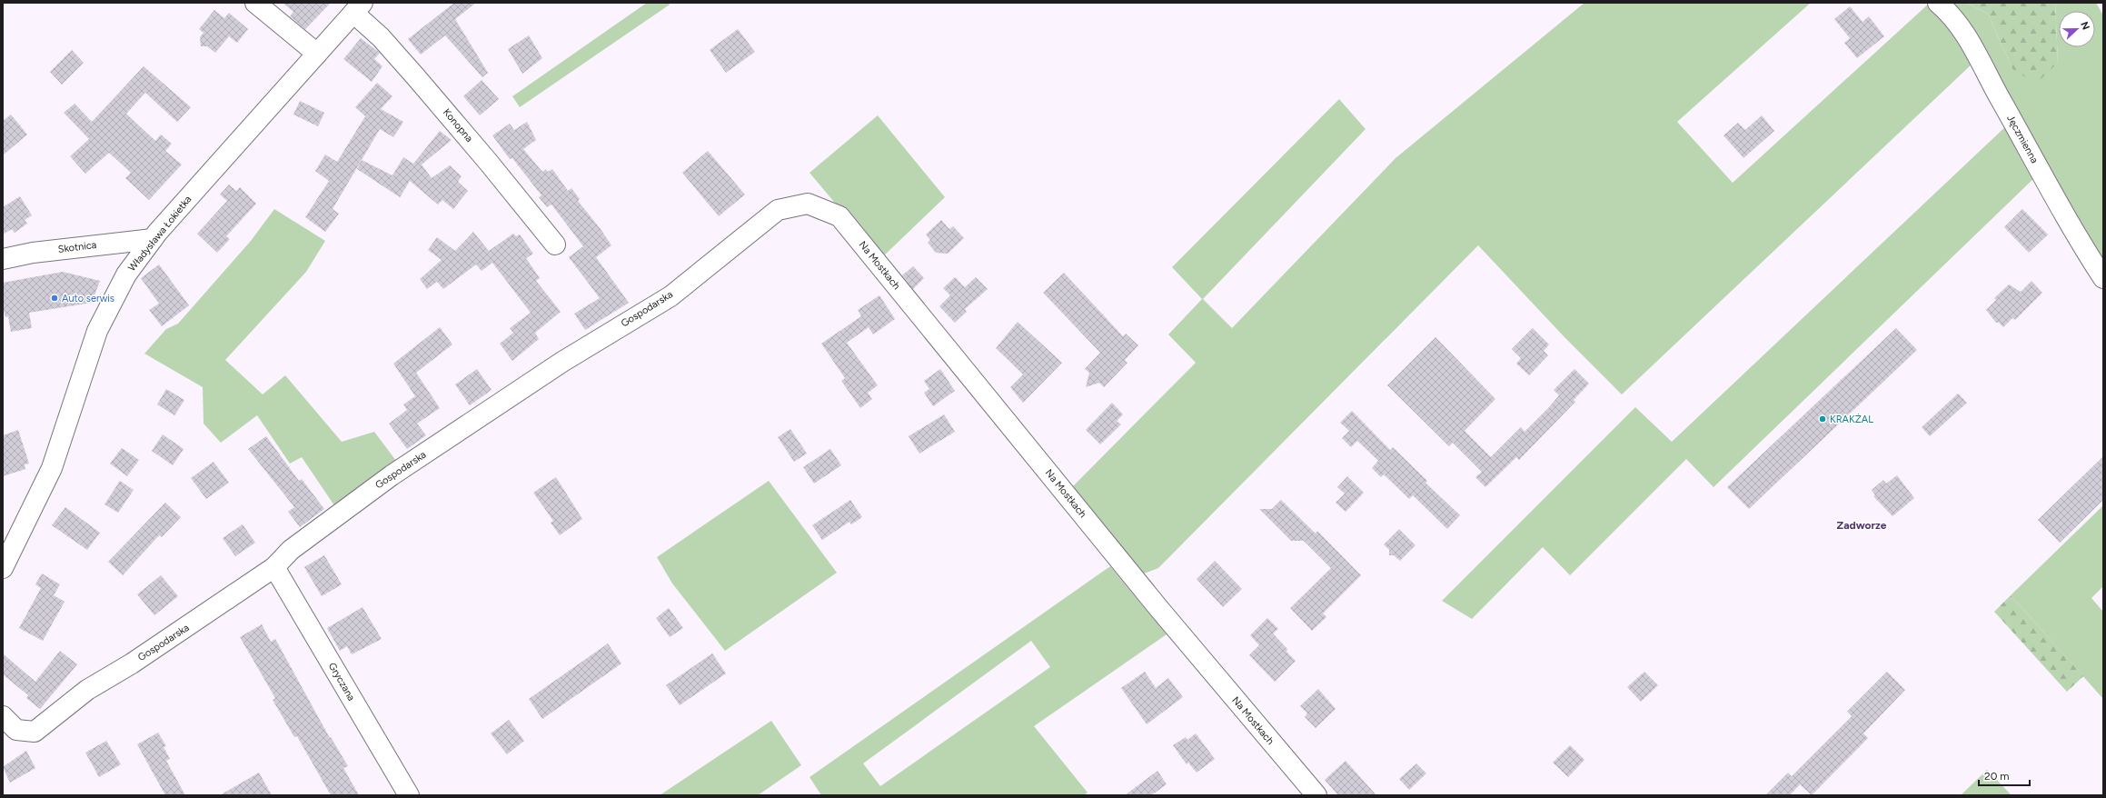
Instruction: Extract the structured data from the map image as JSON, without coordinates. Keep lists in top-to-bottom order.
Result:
{
  "streets": {
    "street": [
      "Konopna",
      "Jęczmienna",
      "Władysława Łokietka",
      "Skotnica",
      "Na Mostkach",
      "Gospodarska",
      "Gryczana"
    ]
  },
  "crossings": [
    ["Konopna", "Władysława Łokietka"],
    ["Władysława Łokietka", "Skotnica"],
    ["Na Mostkach", "Gospodarska"],
    ["Gospodarska", "Gryczana"]
  ],
  "districts": ["Zadworze"],
  "places": ["Auto serwis", "KRAKŻAL"],
  "scale_bar": "20 m",
  "north": "right"
}
